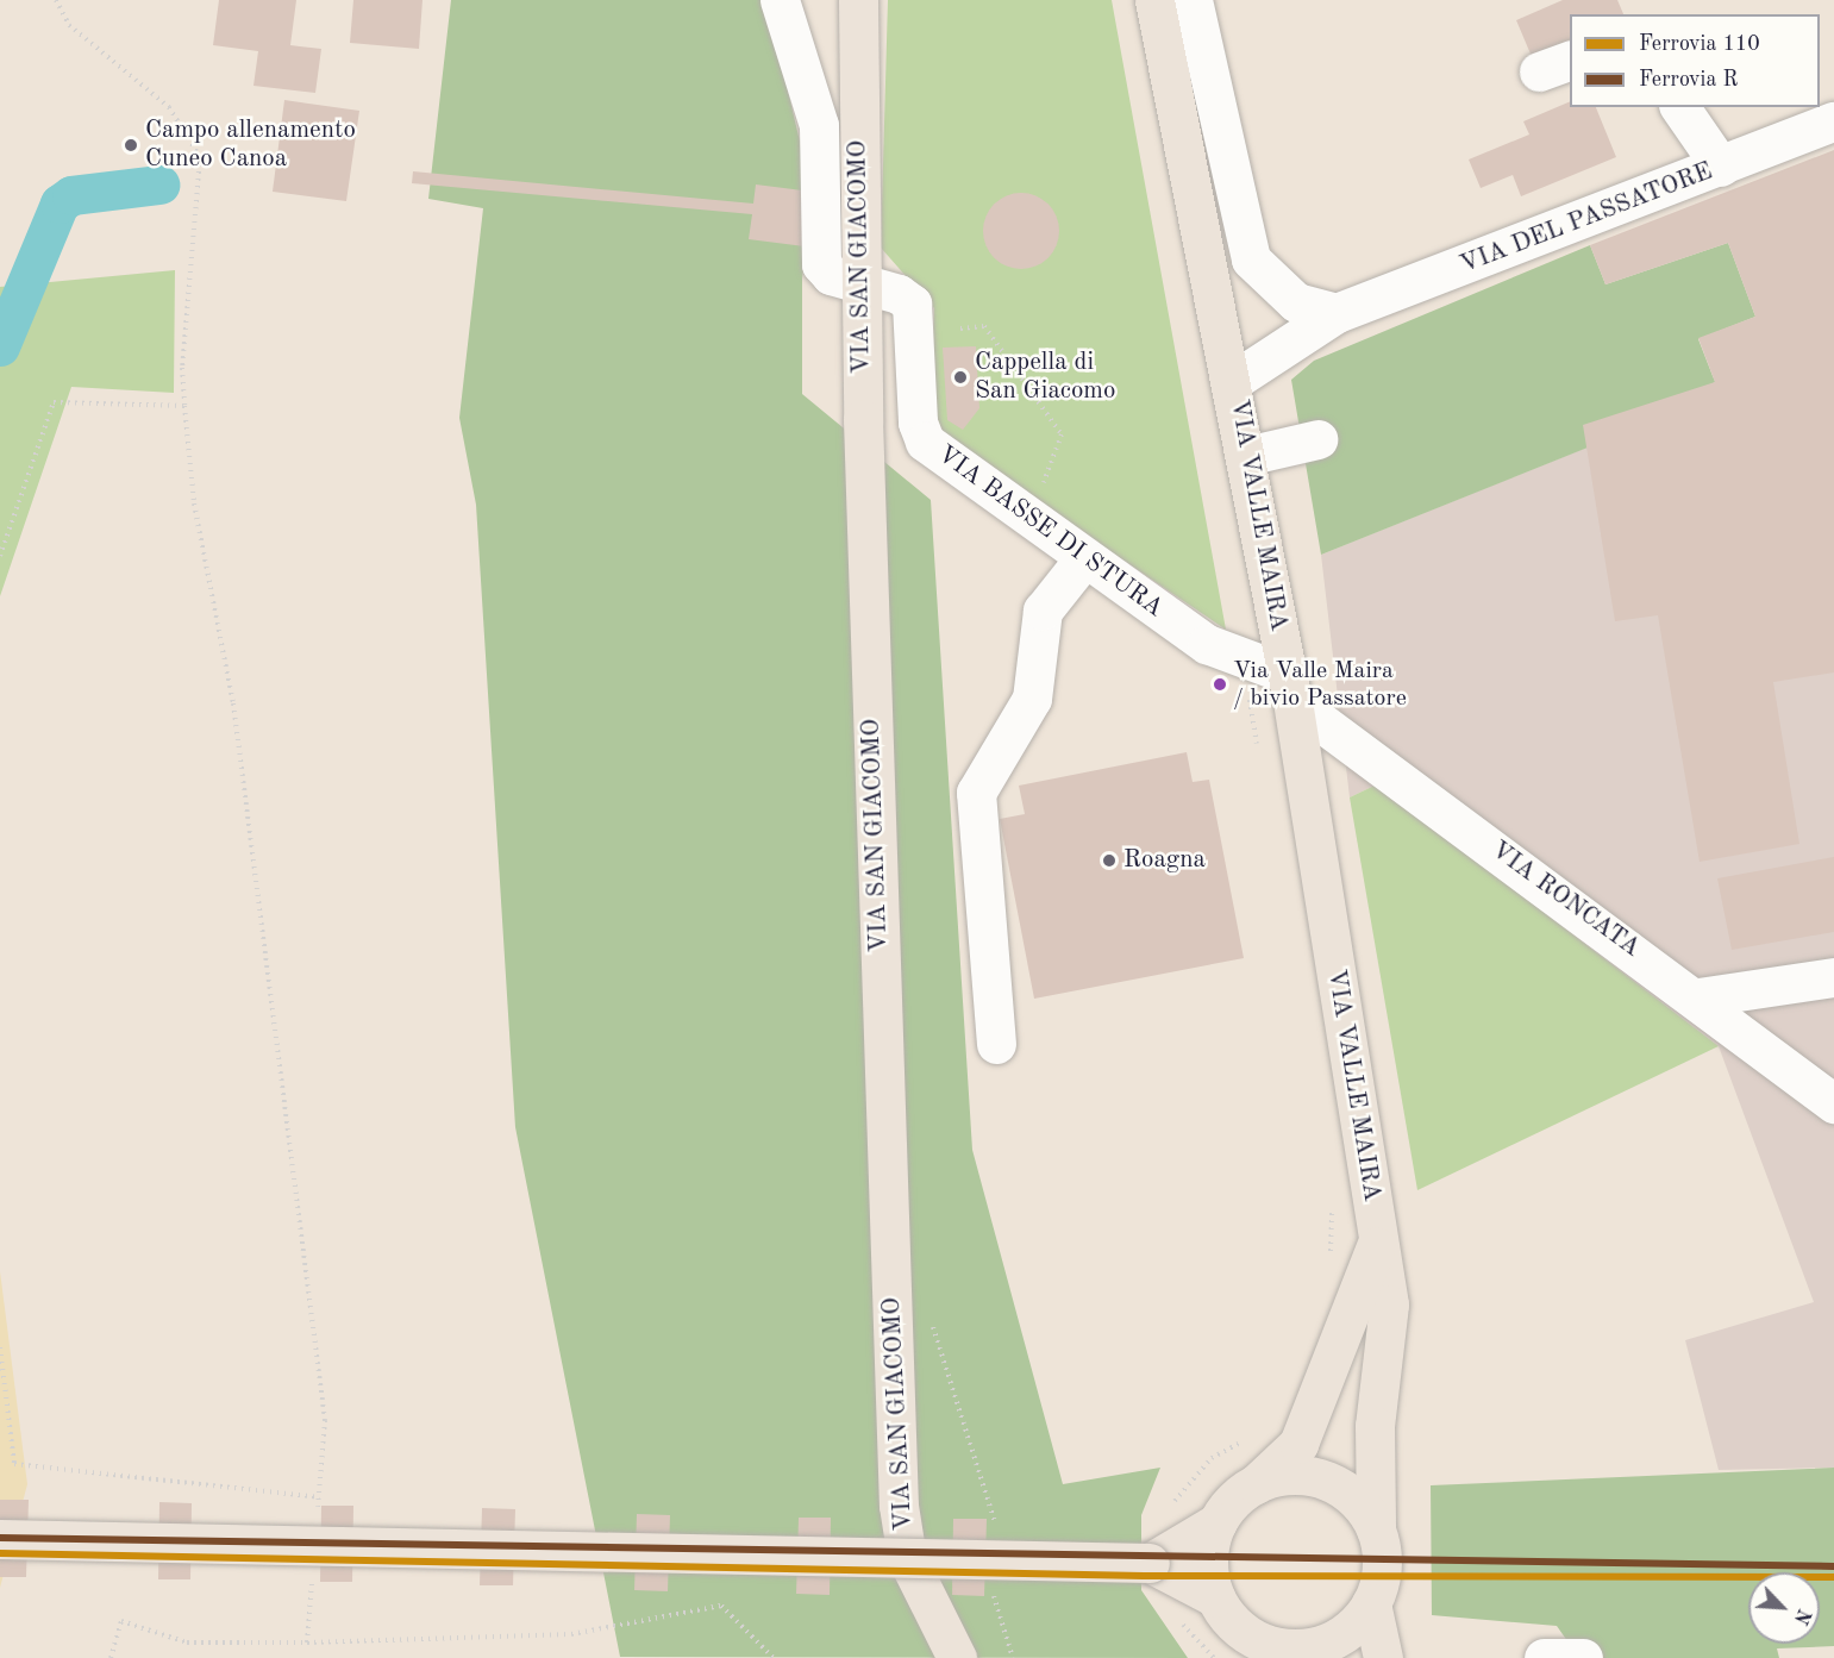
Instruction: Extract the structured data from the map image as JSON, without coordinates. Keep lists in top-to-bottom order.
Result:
{
  "streets": {
    "main road": ["VIA SAN GIACOMO", "VIA VALLE MAIRA"],
    "street": ["VIA DEL PASSATORE", "VIA BASSE DI STURA", "VIA RONCATA"]
  },
  "crossings": [
    ["VIA DEL PASSATORE", "VIA VALLE MAIRA"],
    ["VIA SAN GIACOMO", "VIA BASSE DI STURA"],
    ["VIA VALLE MAIRA", "VIA BASSE DI STURA"],
    ["VIA VALLE MAIRA", "VIA RONCATA"],
    ["VIA BASSE DI STURA", "VIA RONCATA"]
  ],
  "places": [
    "Campo allenamento Cuneo Canoa",
    "Cappella di San Giacomo",
    "Via Valle Maira / bivio Passatore",
    "Roagna"
  ],
  "lines": ["rail line R", "rail line 110"],
  "legend": ["Ferrovia 110", "Ferrovia R"],
  "north": "bottom right"
}
